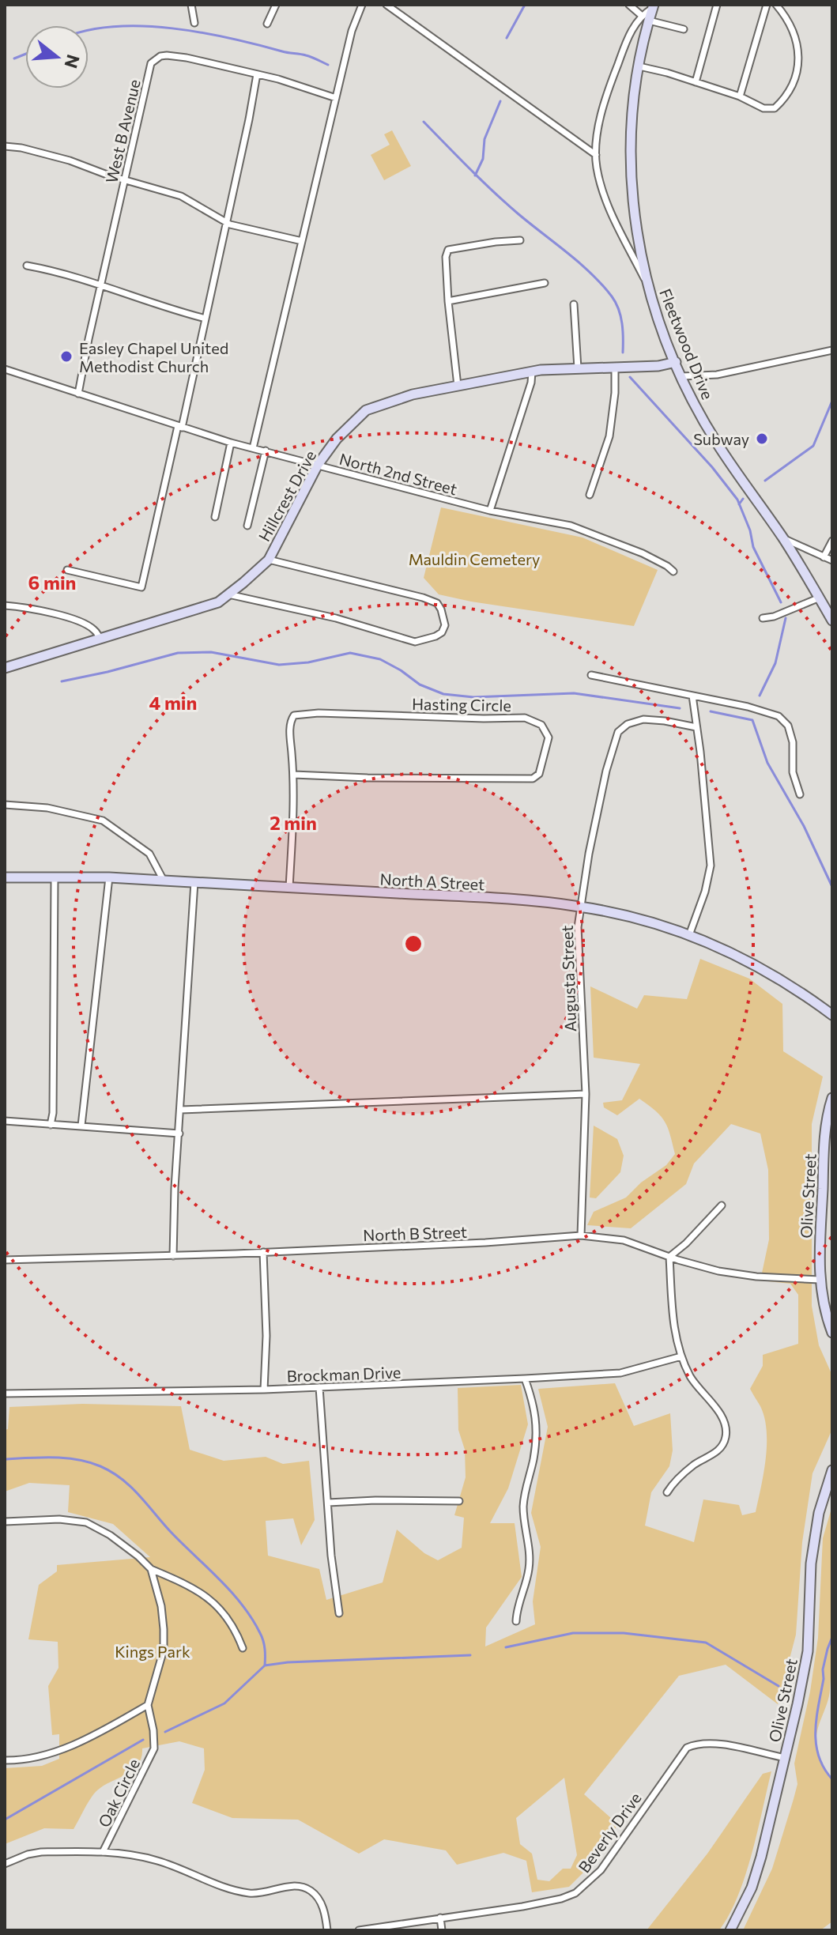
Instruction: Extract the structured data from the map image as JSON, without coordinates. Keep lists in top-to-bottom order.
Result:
{
  "streets": {
    "street": [
      "West B Avenue",
      "Fleetwood Drive",
      "North 2nd Street",
      "Hillcrest Drive",
      "Hasting Circle",
      "North A Street",
      "Augusta Street",
      "Olive Street",
      "North B Street",
      "Brockman Drive",
      "Oak Circle",
      "Beverly Drive"
    ]
  },
  "crossings": [
    ["West B Avenue", "North 2nd Street"],
    ["Fleetwood Drive", "Hillcrest Drive"],
    ["North 2nd Street", "Hillcrest Drive"],
    ["Hasting Circle", "North A Street"],
    ["North A Street", "Augusta Street"],
    ["Augusta Street", "North B Street"],
    ["Olive Street", "North B Street"],
    ["Olive Street", "Beverly Drive"]
  ],
  "parks": ["Mauldin Cemetery", "Kings Park"],
  "places": ["Easley Chapel United Methodist Church", "Subway"],
  "north": "right",
  "rings": ["6 min", "4 min", "2 min"]
}
